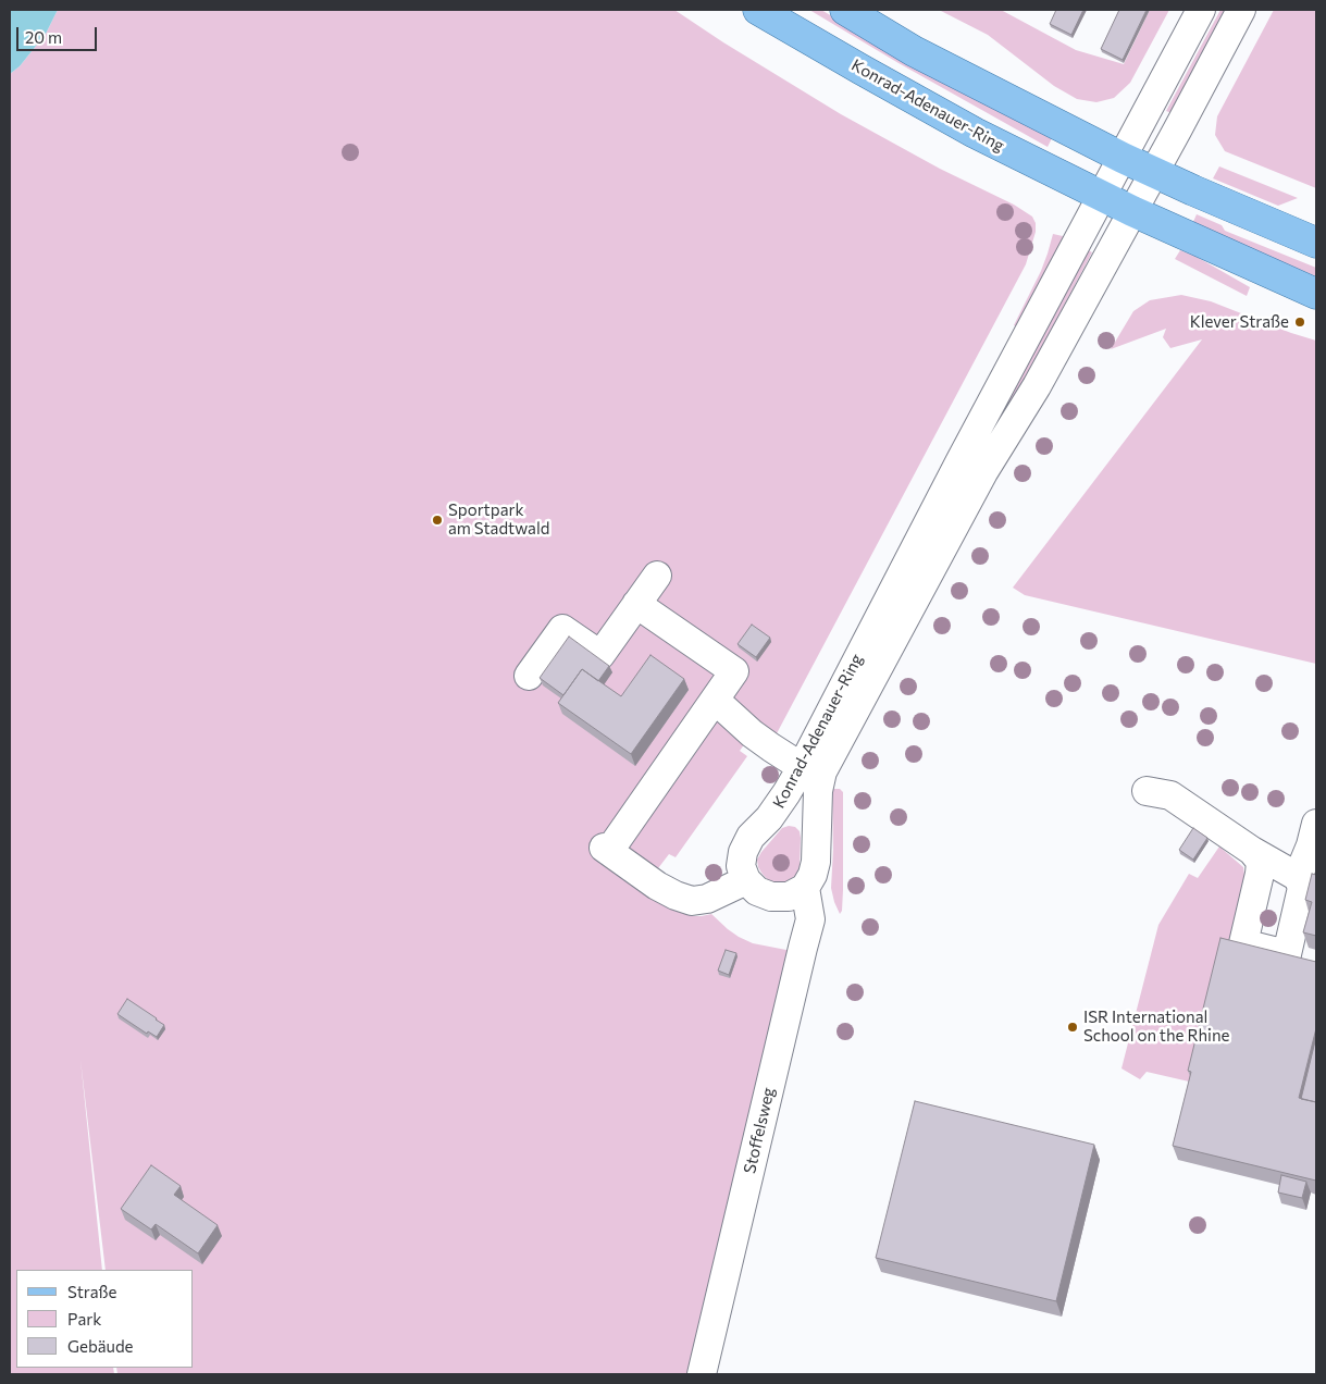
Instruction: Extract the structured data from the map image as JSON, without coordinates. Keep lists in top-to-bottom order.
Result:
{
  "streets": {
    "main road": ["Konrad-Adenauer-Ring"],
    "street": ["Stoffelsweg"]
  },
  "crossings": [
    ["Konrad-Adenauer-Ring", "Stoffelsweg"]
  ],
  "places": ["Klever Straße", "Sportpark am Stadtwald", "ISR International School on the Rhine"],
  "legend": ["Straße", "Park", "Gebäude"],
  "scale_bar": "20 m"
}
